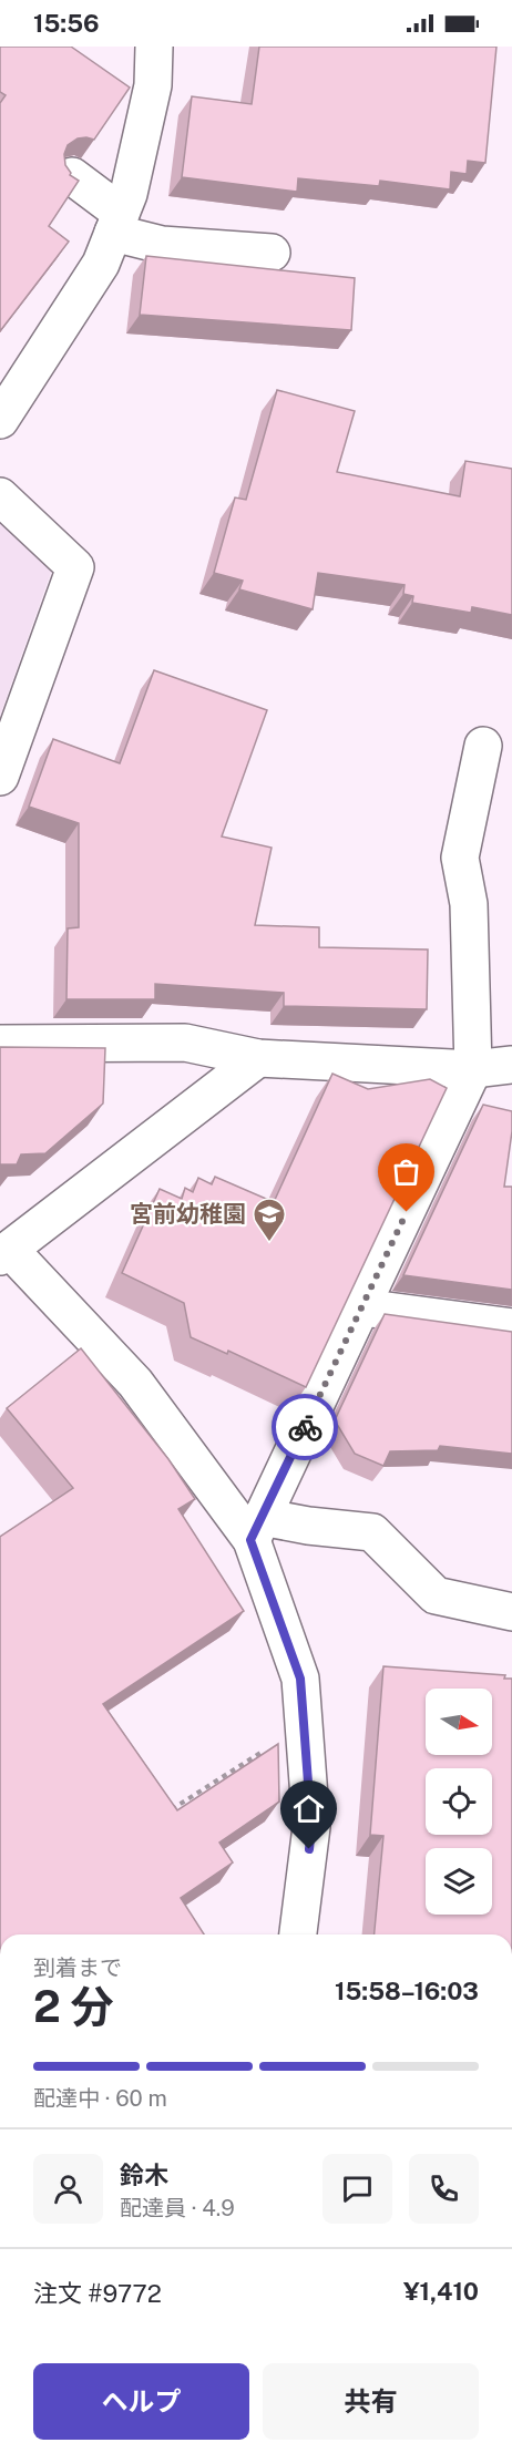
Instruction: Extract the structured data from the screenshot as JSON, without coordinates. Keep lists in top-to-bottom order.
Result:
{
  "places": {
    "school or university": ["宮前幼稚園"]
  },
  "north": "right",
  "page": {
    "status": "15:56",
    "heading": ["2 分", "到着まで", "15:58–16:03"],
    "panel": [
      "鈴木",
      "配達員 · 4.9",
      "注文 #9772",
      "¥1,410"
    ],
    "bar": "配達中 · 60 m",
    "buttons": ["ヘルプ", "共有"]
  }
}
